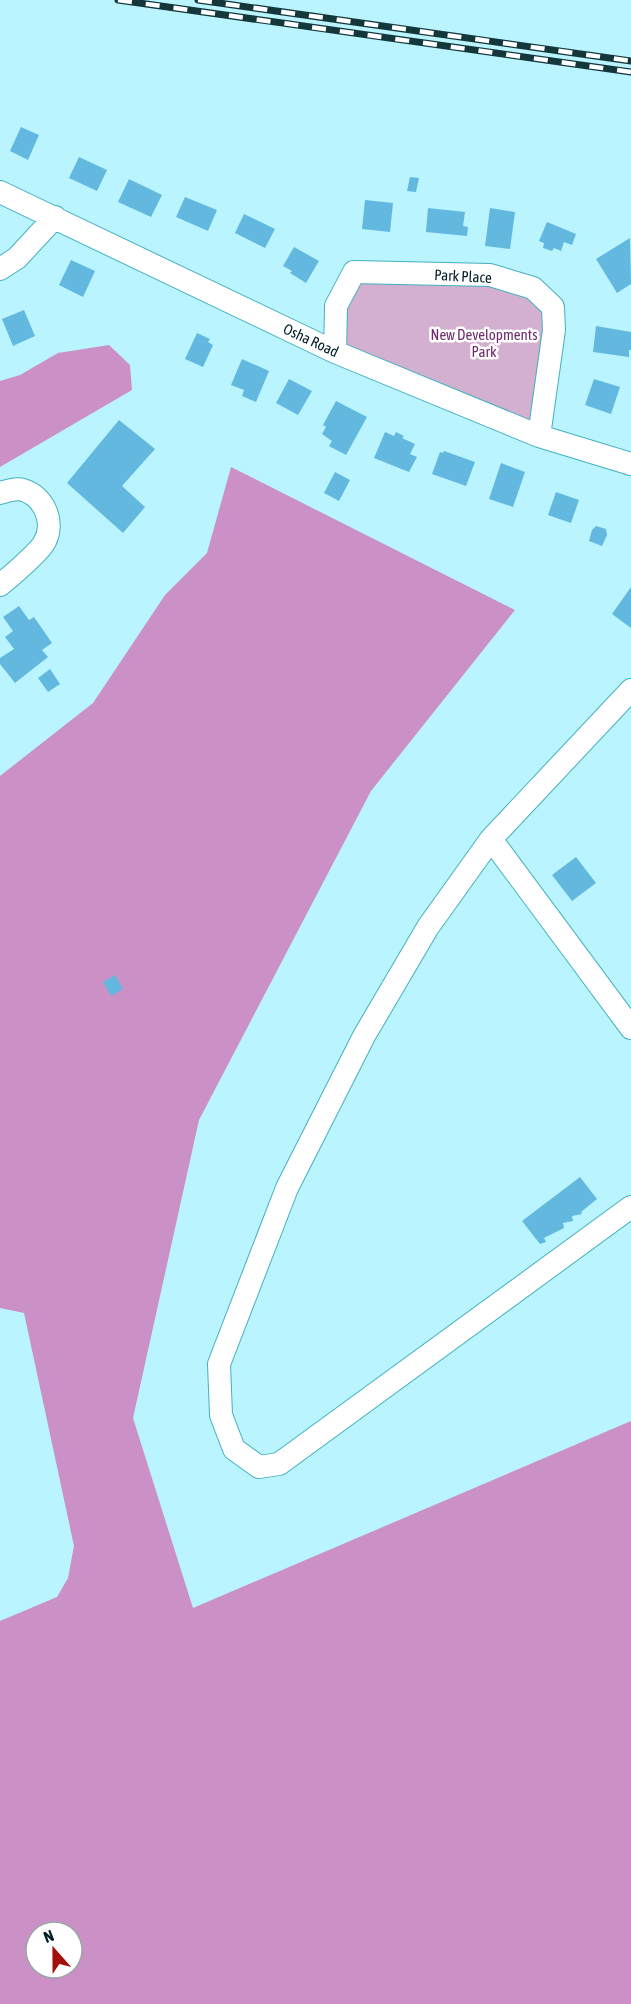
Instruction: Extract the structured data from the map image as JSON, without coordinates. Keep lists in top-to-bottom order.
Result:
{
  "streets": {
    "street": ["Park Place", "Osha Road"]
  },
  "crossings": [
    ["Park Place", "Osha Road"]
  ],
  "parks": ["New Developments Park"],
  "north": "top"
}
